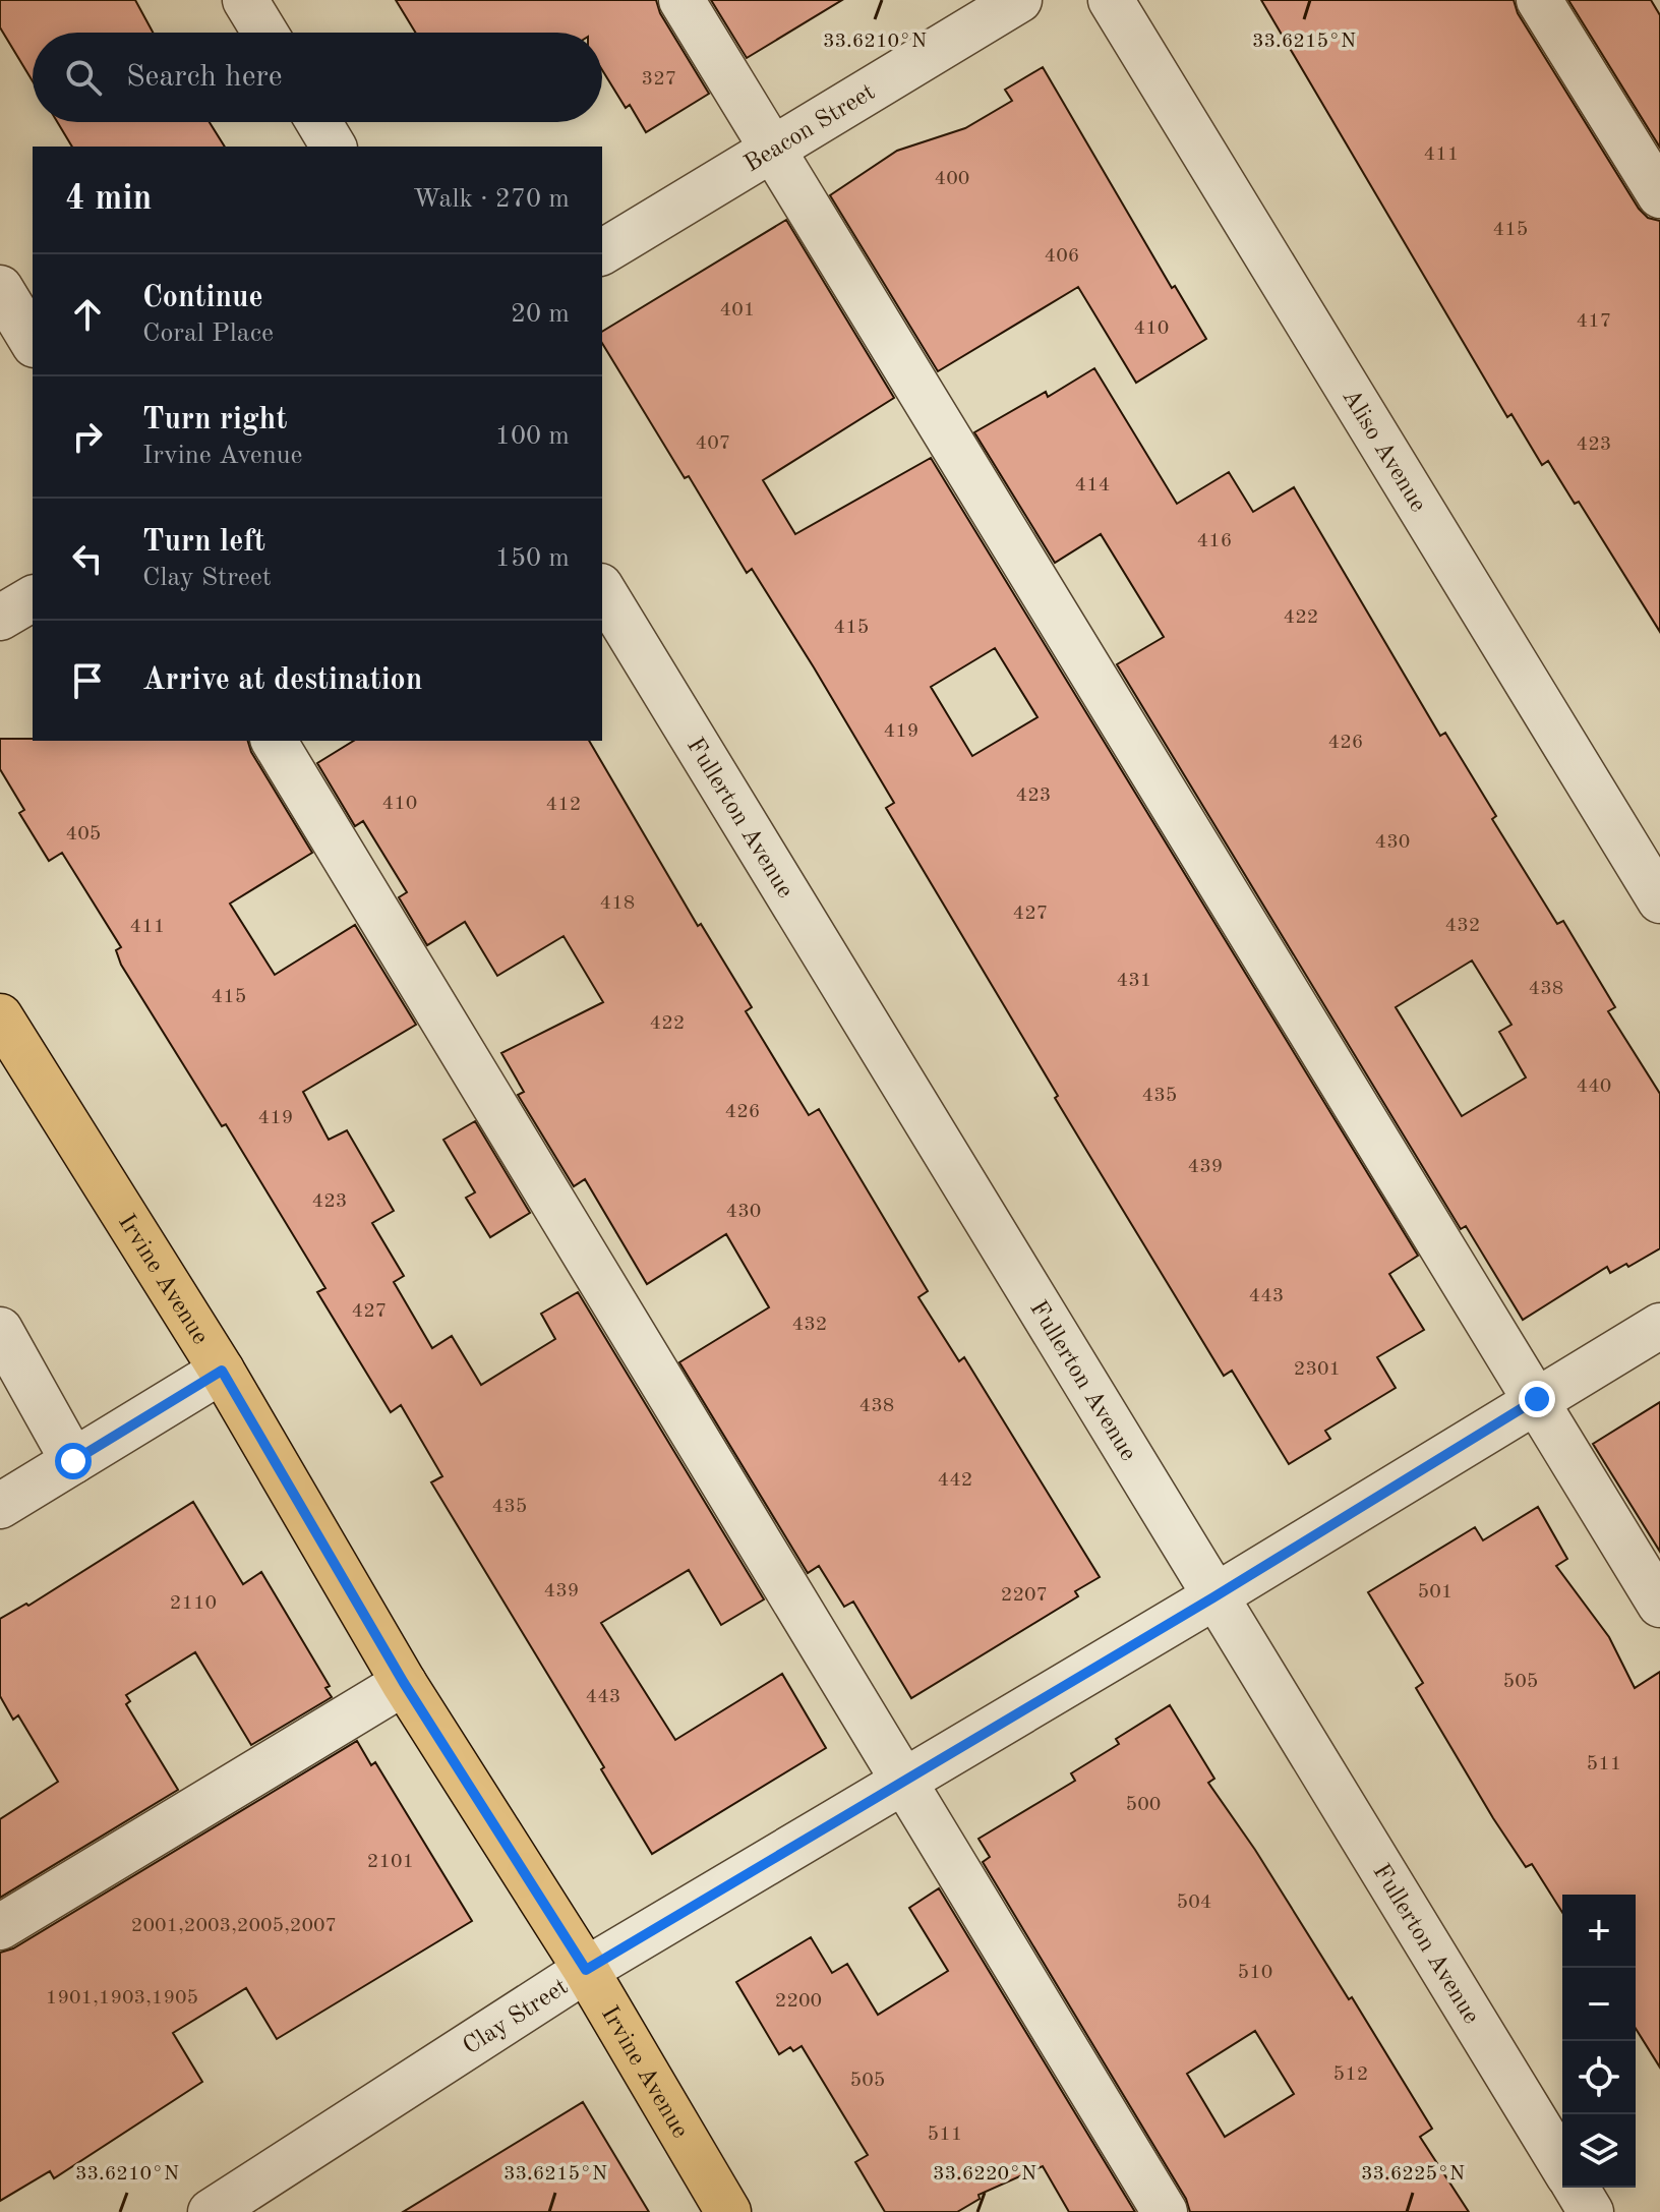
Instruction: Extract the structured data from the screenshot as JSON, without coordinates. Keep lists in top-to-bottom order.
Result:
{
  "streets": {
    "main road": ["Irvine Avenue"],
    "street": [
      "Beacon Street",
      "Aliso Avenue",
      "Fullerton Avenue",
      "Clay Street"
    ]
  },
  "crossings": [
    ["Fullerton Avenue", "Clay Street"],
    ["Irvine Avenue", "Clay Street"]
  ],
  "house_numbers": [
    "327",
    "411",
    "400",
    "415",
    "406",
    "401",
    "417",
    "410",
    "407",
    "423",
    "414",
    "416",
    "422",
    "415",
    "419",
    "426",
    "423",
    "410",
    "412",
    "405",
    "430",
    "418",
    "427",
    "432",
    "411",
    "431",
    "438",
    "415",
    "422",
    "440",
    "435",
    "426",
    "419",
    "439",
    "423",
    "430",
    "443",
    "427",
    "432",
    "2301",
    "438",
    "442",
    "435",
    "439",
    "501",
    "2207",
    "2110",
    "505",
    "443",
    "511",
    "500",
    "2101",
    "504",
    "2001,2003,2005,2007",
    "510",
    "1901,1903,1905",
    "2200",
    "512",
    "505",
    "511"
  ],
  "page": {
    "search": "Search here",
    "heading": ["4 min", "Walk · 270 m"],
    "list": [
      ["Continue", "Coral Place", "20 m"],
      ["Turn right", "Irvine Avenue", "100 m"],
      ["Turn left", "Clay Street", "150 m"],
      "Arrive at destination"
    ],
    "map_buttons": ["+", "−"]
  },
  "coordinates": [
    "33.6210°N",
    "33.6215°N",
    "33.6220°N",
    "33.6225°N"
  ]
}
